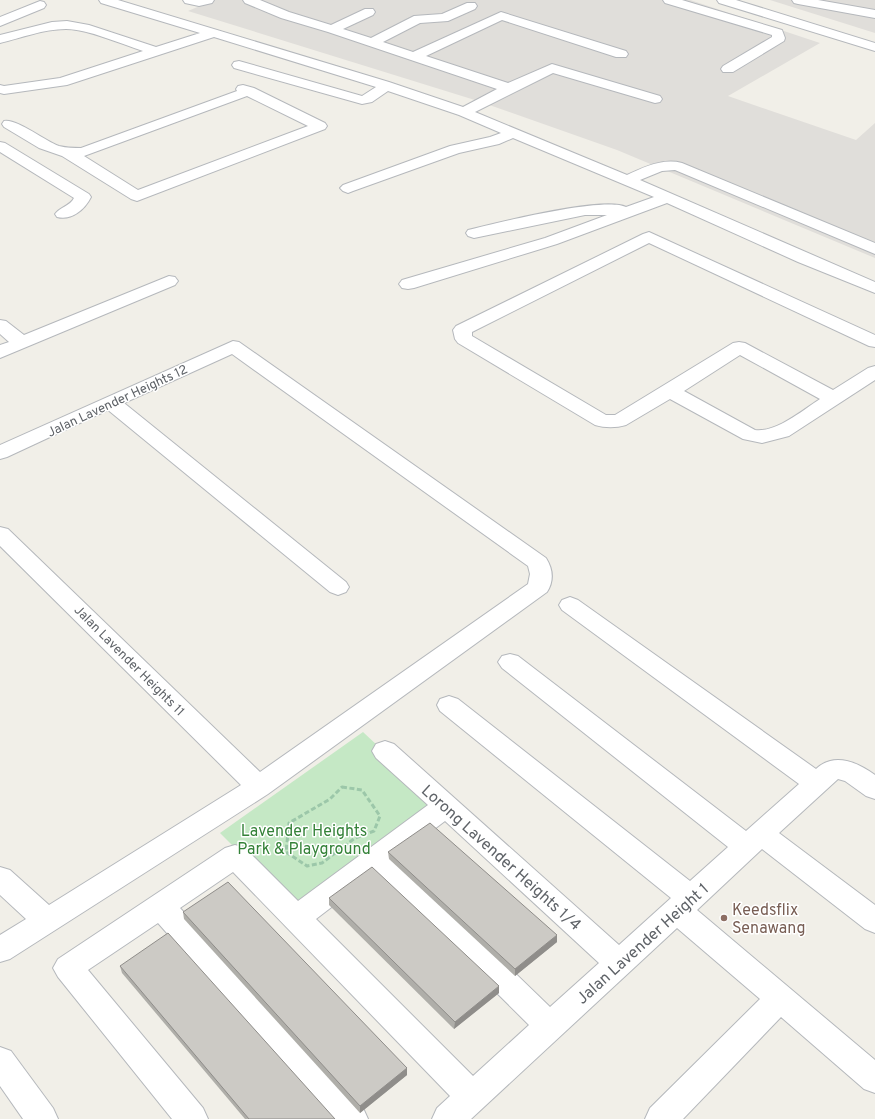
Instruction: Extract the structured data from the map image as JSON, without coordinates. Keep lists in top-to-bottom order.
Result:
{
  "streets": {
    "street": [
      "Jalan Lavender Heights 12",
      "Jalan Lavender Heights 11",
      "Lorong Lavender Heights 1/4",
      "Jalan Lavender Height 1"
    ]
  },
  "crossings": [
    ["Jalan Lavender Heights 12", "Jalan Lavender Heights 11"],
    ["Lorong Lavender Heights 1/4", "Jalan Lavender Height 1"]
  ],
  "parks": ["Lavender Heights Park & Playground"],
  "places": ["Keedsflix Senawang"]
}
